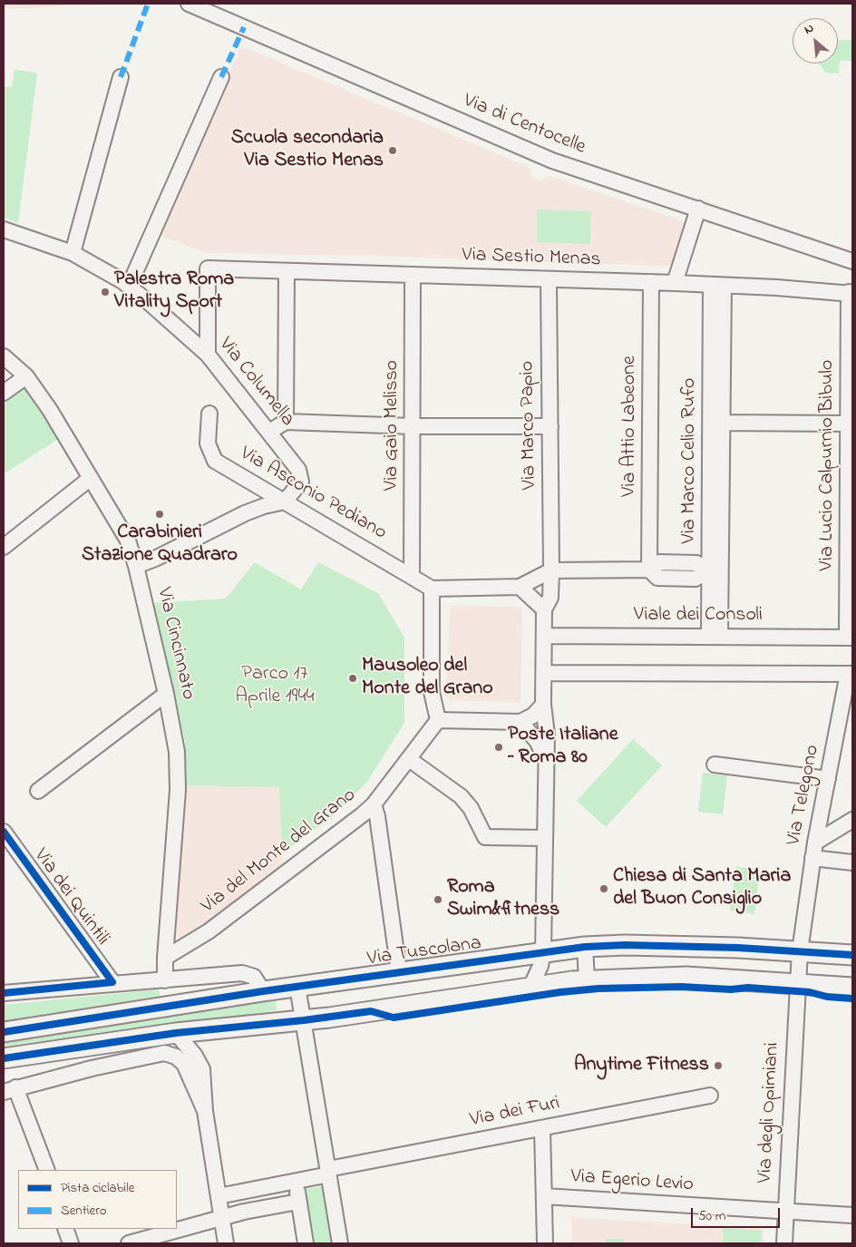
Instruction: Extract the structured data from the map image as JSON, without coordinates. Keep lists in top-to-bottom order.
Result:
{
  "streets": {
    "main road": ["Via Tuscolana"],
    "street": [
      "Via di Centocelle",
      "Via Sestio Menas",
      "Via Columella",
      "Via Gaio Melisso",
      "Via Marco Papio",
      "Via Attio Labeone",
      "Via Marco Celio Rufo",
      "Via Lucio Calpurnio Bibulo",
      "Via Asconio Pediano",
      "Viale dei Consoli",
      "Via Cincinnato",
      "Via Telegono",
      "Via del Monte del Grano",
      "Via dei Quintili",
      "Via dei Furi",
      "Via degli Opimiani",
      "Via Egerio Levio"
    ]
  },
  "crossings": [
    ["Via Sestio Menas", "Via Columella"],
    ["Via Sestio Menas", "Via Gaio Melisso"],
    ["Via Sestio Menas", "Via Marco Papio"],
    ["Via Sestio Menas", "Via Attio Labeone"],
    ["Via Sestio Menas", "Via Marco Celio Rufo"],
    ["Via Sestio Menas", "Via Lucio Calpurnio Bibulo"],
    ["Via Columella", "Via Asconio Pediano"],
    ["Via Gaio Melisso", "Via Asconio Pediano"],
    ["Via Marco Papio", "Viale dei Consoli"],
    ["Via Marco Papio", "Via Tuscolana"],
    ["Via Marco Celio Rufo", "Viale dei Consoli"],
    ["Via Lucio Calpurnio Bibulo", "Viale dei Consoli"],
    ["Via Cincinnato", "Via del Monte del Grano"],
    ["Via Telegono", "Via Tuscolana"],
    ["Via Telegono", "Via degli Opimiani"],
    ["Via degli Opimiani", "Via Egerio Levio"]
  ],
  "parks": ["Parco 17 Aprile 1944"],
  "places": [
    "Scuola secondaria Via Sestio Menas",
    "Palestra Roma Vitality Sport",
    "Carabinieri Stazione Quadraro",
    "Mausoleo del Monte del Grano",
    "Poste Italiane – Roma 80",
    "Chiesa di Santa Maria del Buon Consiglio",
    "Roma Swim&fitness",
    "Anytime Fitness"
  ],
  "legend": ["Pista ciclabile", "Sentiero"],
  "scale_bar": "50 m",
  "north": "top left"
}
